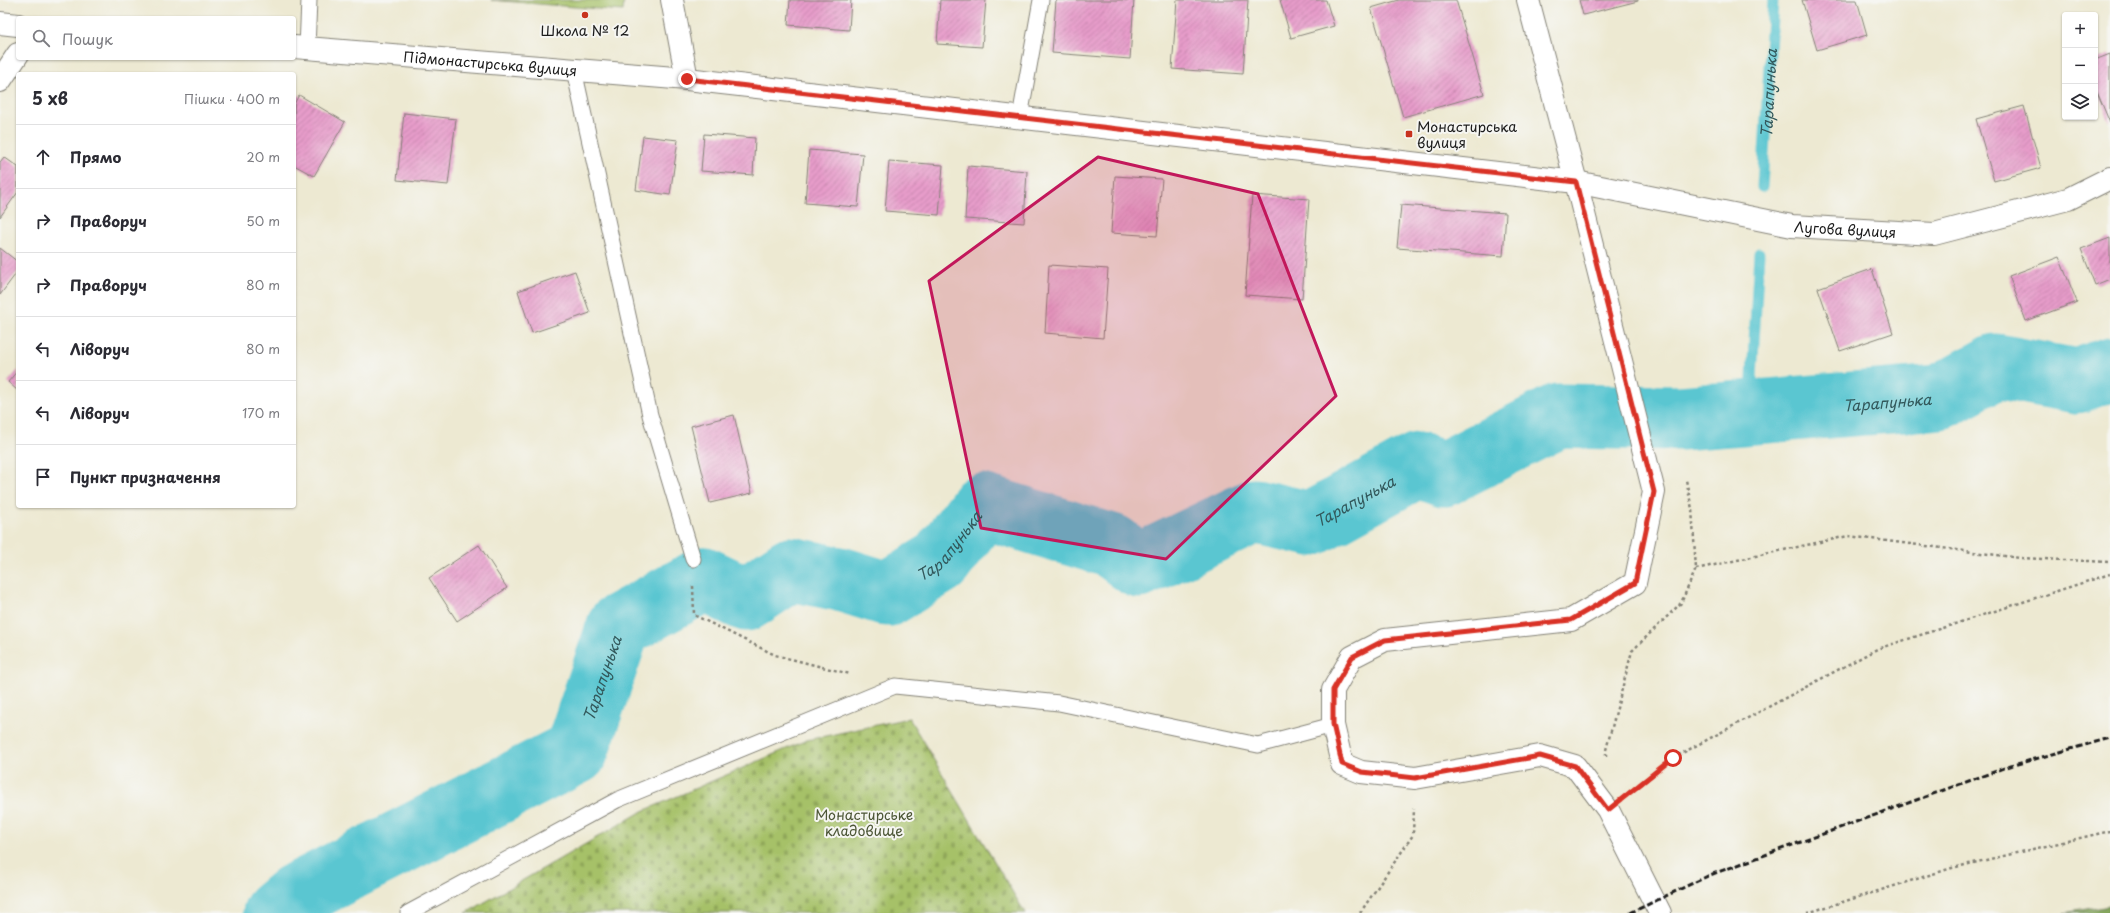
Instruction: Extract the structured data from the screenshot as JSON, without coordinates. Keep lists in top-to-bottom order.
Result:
{
  "streets": {
    "street": ["Підмонастирська вулиця", "Лугова вулиця"]
  },
  "crossings": [
    ["Підмонастирська вулиця", "Лугова вулиця"]
  ],
  "water": ["Тарапунька"],
  "parks": ["Монастирське кладовище"],
  "places": {
    "other": ["Школа № 12"],
    "transit": ["Монастирська вулиця"]
  },
  "page": {
    "map_buttons": ["+", "−"],
    "search": "Пошук",
    "heading": ["5 хв", "Пішки · 400 m"],
    "list": [
      ["Прямо", "20 m"],
      ["Праворуч", "50 m"],
      ["Праворуч", "80 m"],
      ["Ліворуч", "80 m"],
      ["Ліворуч", "170 m"],
      "Пункт призначення"
    ]
  }
}
